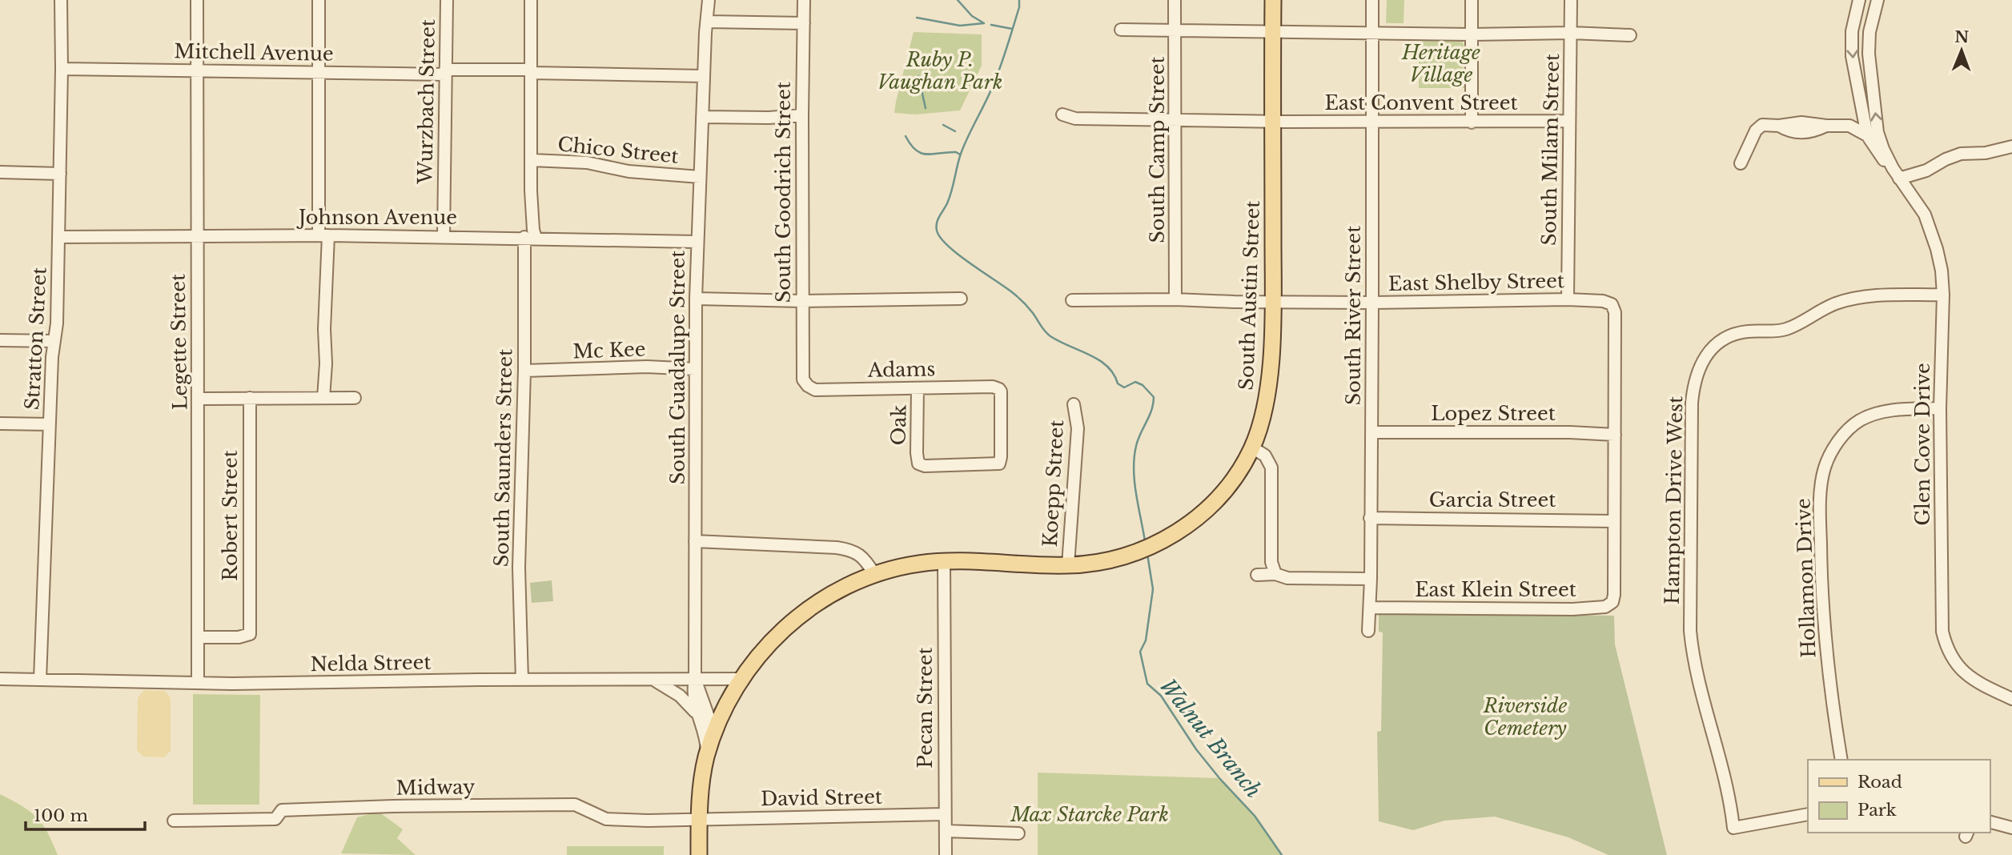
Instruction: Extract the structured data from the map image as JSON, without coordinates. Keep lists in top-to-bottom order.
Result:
{
  "streets": {
    "main road": ["South Austin Street"],
    "street": [
      "Mitchell Avenue",
      "Wurzbach Street",
      "East Convent Street",
      "South Camp Street",
      "South Milam Street",
      "Chico Street",
      "South Goodrich Street",
      "Johnson Avenue",
      "East Shelby Street",
      "South River Street",
      "Stratton Street",
      "Legette Street",
      "Mc Kee",
      "South Guadalupe Street",
      "Adams",
      "Lopez Street",
      "Oak",
      "Glen Cove Drive",
      "South Saunders Street",
      "Koepp Street",
      "Garcia Street",
      "Hampton Drive West",
      "Robert Street",
      "Hollamon Drive",
      "East Klein Street",
      "Nelda Street",
      "Pecan Street",
      "Midway",
      "David Street"
    ]
  },
  "crossings": [
    ["Mitchell Avenue", "Wurzbach Street"],
    ["Mitchell Avenue", "Stratton Street"],
    ["Mitchell Avenue", "Legette Street"],
    ["Mitchell Avenue", "South Guadalupe Street"],
    ["Mitchell Avenue", "South Saunders Street"],
    ["Wurzbach Street", "Johnson Avenue"],
    ["East Convent Street", "South Camp Street"],
    ["East Convent Street", "South Milam Street"],
    ["East Convent Street", "South Austin Street"],
    ["East Convent Street", "South River Street"],
    ["South Camp Street", "East Shelby Street"],
    ["South Milam Street", "East Shelby Street"],
    ["Chico Street", "South Guadalupe Street"],
    ["Chico Street", "South Saunders Street"],
    ["South Goodrich Street", "Adams"],
    ["Johnson Avenue", "Stratton Street"],
    ["Johnson Avenue", "Legette Street"],
    ["Johnson Avenue", "South Guadalupe Street"],
    ["Johnson Avenue", "South Saunders Street"],
    ["East Shelby Street", "South Austin Street"],
    ["East Shelby Street", "South River Street"],
    ["East Shelby Street", "Lopez Street"],
    ["South Austin Street", "South Guadalupe Street"],
    ["South Austin Street", "Koepp Street"],
    ["South Austin Street", "Nelda Street"],
    ["South Austin Street", "Pecan Street"],
    ["South Austin Street", "Midway"],
    ["South Austin Street", "David Street"],
    ["South River Street", "Lopez Street"],
    ["South River Street", "Garcia Street"],
    ["South River Street", "East Klein Street"],
    ["Stratton Street", "Nelda Street"],
    ["Legette Street", "Robert Street"],
    ["Legette Street", "Nelda Street"],
    ["Mc Kee", "South Guadalupe Street"],
    ["Mc Kee", "South Saunders Street"],
    ["South Guadalupe Street", "Nelda Street"],
    ["Adams", "Oak"],
    ["Glen Cove Drive", "Hampton Drive West"],
    ["Glen Cove Drive", "Hollamon Drive"],
    ["South Saunders Street", "Nelda Street"],
    ["Garcia Street", "East Klein Street"],
    ["Pecan Street", "David Street"],
    ["Midway", "David Street"]
  ],
  "water": ["Walnut Branch"],
  "parks": [
    "Heritage Village",
    "Ruby P. Vaughan Park",
    "Riverside Cemetery",
    "Max Starcke Park"
  ],
  "legend": ["Road", "Park"],
  "scale_bar": "100 m",
  "north": "top"
}
